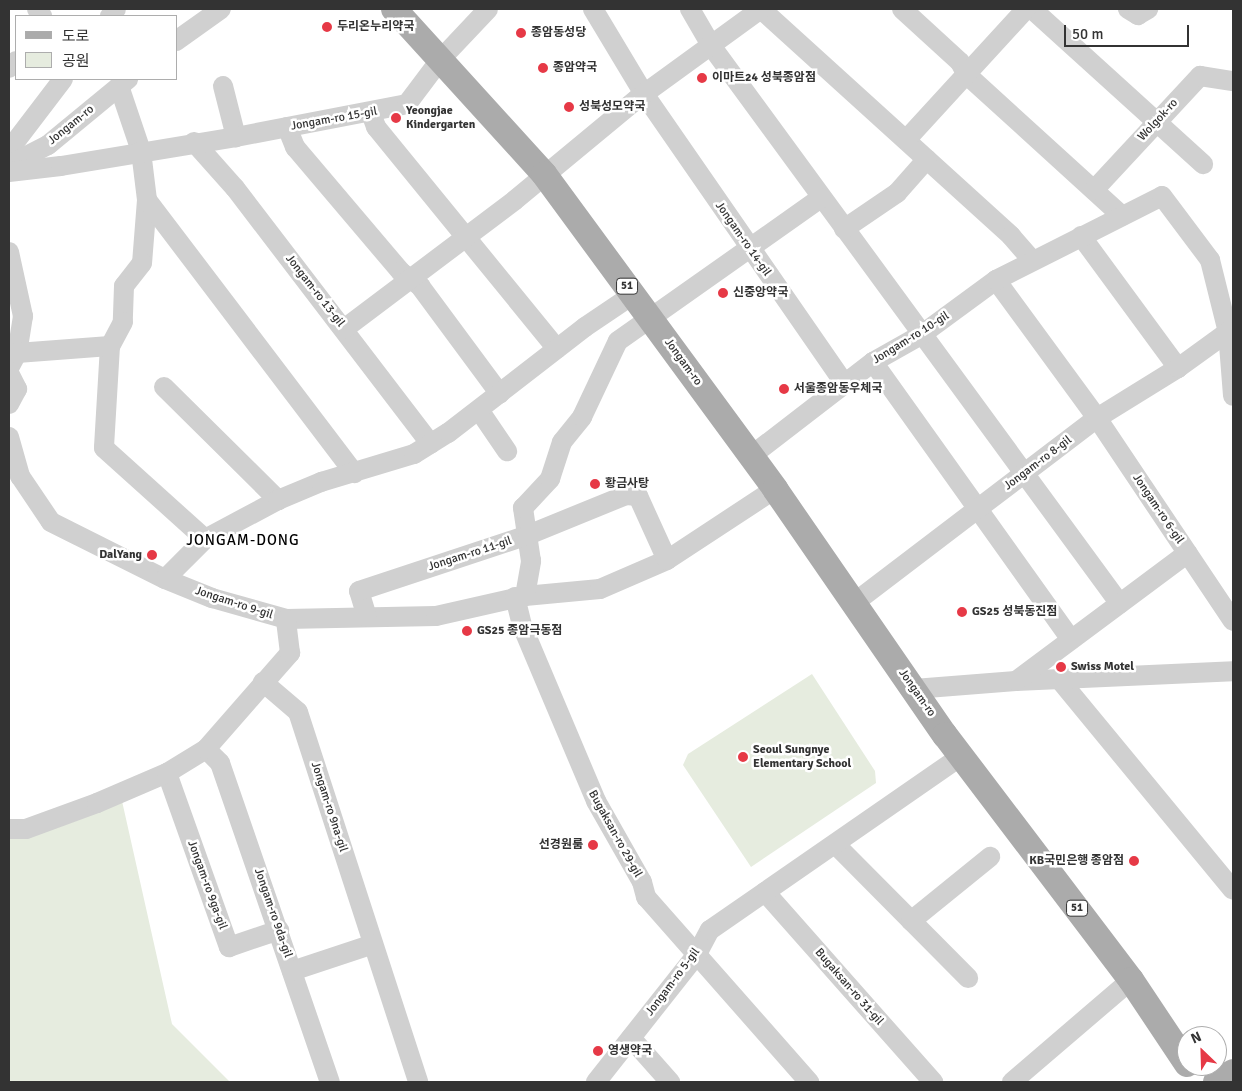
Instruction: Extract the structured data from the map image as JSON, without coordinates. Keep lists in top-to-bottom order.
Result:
{
  "streets": {
    "main road": ["Jongam-ro", "51"],
    "street": [
      "Jongam-ro 15-gil",
      "Wolgok-ro",
      "Jongam-ro 14-gil",
      "Jongam-ro 13-gil",
      "Jongam-ro 10-gil",
      "Jongam-ro 8-gil",
      "Jongam-ro 6-gil",
      "Jongam-ro 11-gil",
      "Jongam-ro 9-gil",
      "Jongam-ro 9na-gil",
      "Bugaksan-ro 29-gil",
      "Jongam-ro 9ga-gil",
      "Jongam-ro 9da-gil",
      "Jongam-ro 5-gil",
      "Bugaksan-ro 31-gil"
    ]
  },
  "crossings": [
    ["Jongam-ro 15-gil", "Jongam-ro"],
    ["Jongam-ro 15-gil", "Jongam-ro 13-gil"],
    ["Jongam-ro", "Jongam-ro 10-gil"],
    ["Jongam-ro", "Jongam-ro 8-gil"],
    ["Jongam-ro", "Jongam-ro 11-gil"],
    ["Jongam-ro", "Jongam-ro 9-gil"],
    ["Jongam-ro", "Jongam-ro 5-gil"],
    ["Jongam-ro 14-gil", "Jongam-ro 10-gil"],
    ["Jongam-ro 10-gil", "Jongam-ro 8-gil"],
    ["Jongam-ro 10-gil", "Jongam-ro 6-gil"],
    ["Jongam-ro 8-gil", "Jongam-ro 6-gil"],
    ["Jongam-ro 11-gil", "Jongam-ro 9-gil"],
    ["Jongam-ro 9-gil", "Bugaksan-ro 29-gil"],
    ["Bugaksan-ro 29-gil", "Jongam-ro 5-gil"],
    ["Jongam-ro 9ga-gil", "Jongam-ro 9da-gil"],
    ["Jongam-ro 5-gil", "Bugaksan-ro 31-gil"]
  ],
  "districts": ["JONGAM-DONG"],
  "places": [
    "두리온누리약국",
    "종암동성당",
    "종암약국",
    "이마트24 성북종암점",
    "성북성모약국",
    "Yeongjae Kindergarten",
    "신중앙약국",
    "서울종암동우체국",
    "황금사탕",
    "DalYang",
    "GS25 성북동진점",
    "GS25 종암극동점",
    "Swiss Motel",
    "Seoul Sungnye Elementary School",
    "선경원룸",
    "KB국민은행 종암점",
    "영생약국"
  ],
  "legend": ["도로", "공원"],
  "scale_bar": "50 m",
  "north": "top left"
}
